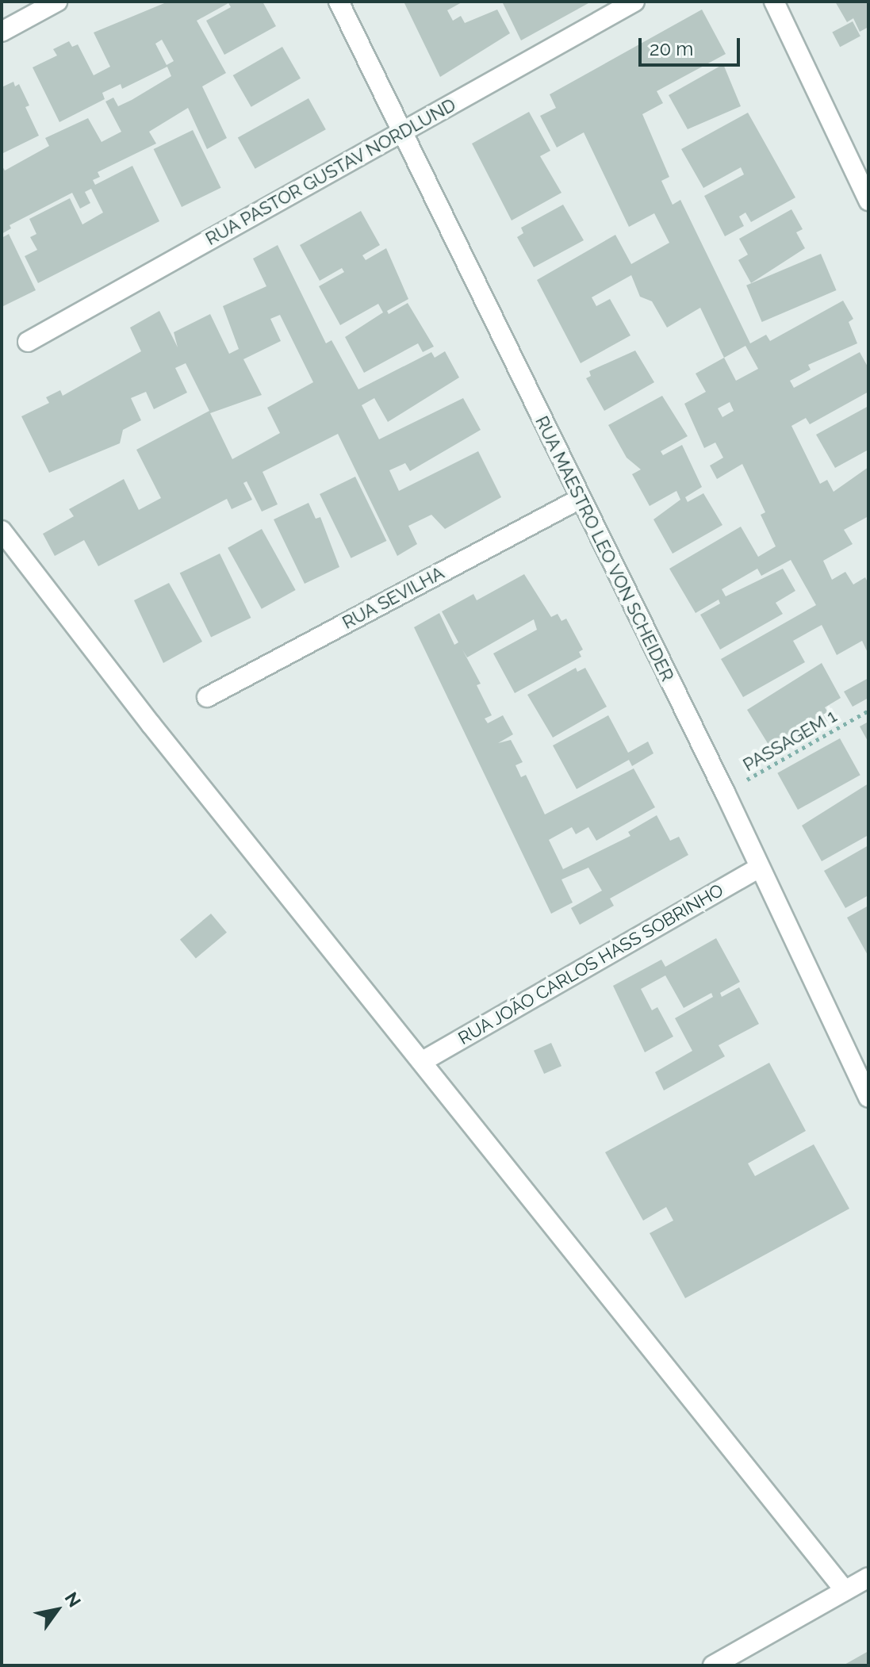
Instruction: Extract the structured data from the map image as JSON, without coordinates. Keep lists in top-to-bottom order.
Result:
{
  "streets": {
    "street": [
      "RUA PASTOR GUSTAV NORDLUND",
      "RUA MAESTRO LEO VON SCHEIDER",
      "RUA SEVILHA",
      "RUA JOÃO CARLOS HASS SOBRINHO"
    ],
    "path": ["PASSAGEM 1"]
  },
  "crossings": [
    ["RUA PASTOR GUSTAV NORDLUND", "RUA MAESTRO LEO VON SCHEIDER"],
    ["RUA MAESTRO LEO VON SCHEIDER", "RUA SEVILHA"],
    ["RUA MAESTRO LEO VON SCHEIDER", "PASSAGEM 1"],
    ["RUA MAESTRO LEO VON SCHEIDER", "RUA JOÃO CARLOS HASS SOBRINHO"]
  ],
  "scale_bar": "20 m",
  "north": "top right"
}
